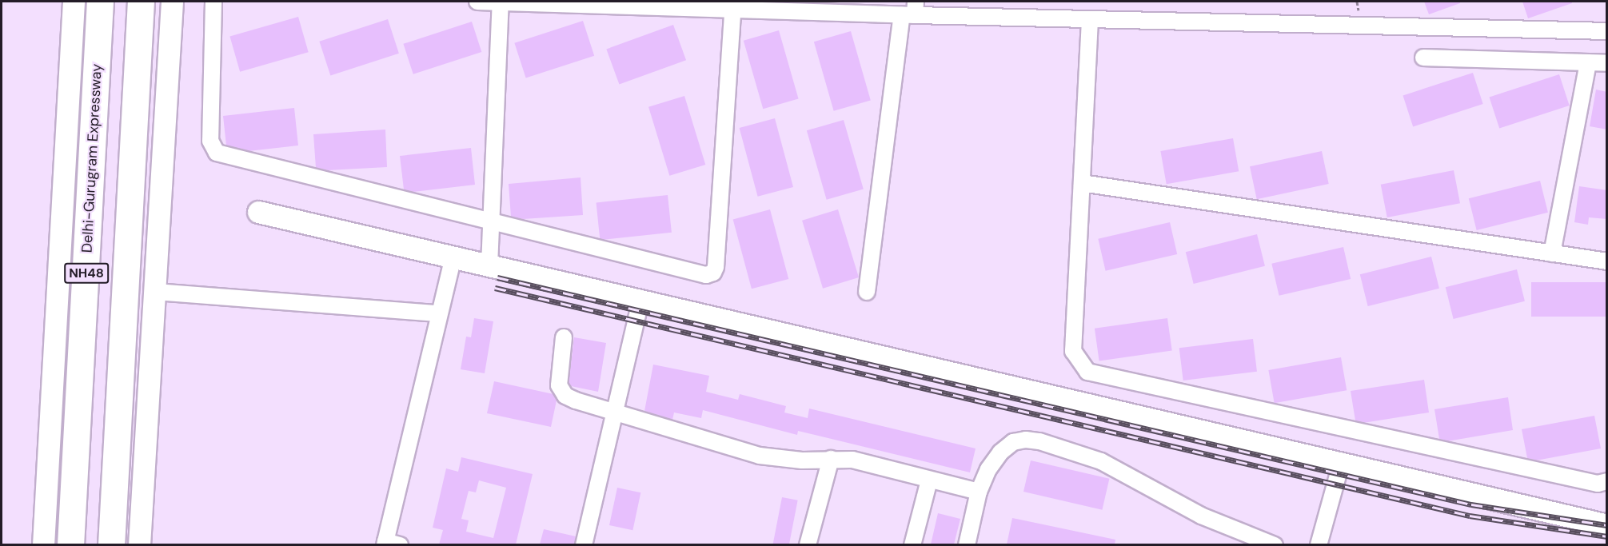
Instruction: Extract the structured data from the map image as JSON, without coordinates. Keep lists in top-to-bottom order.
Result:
{
  "streets": {
    "highway": ["Delhi-Gurugram Expressway", "NH48"]
  }
}
